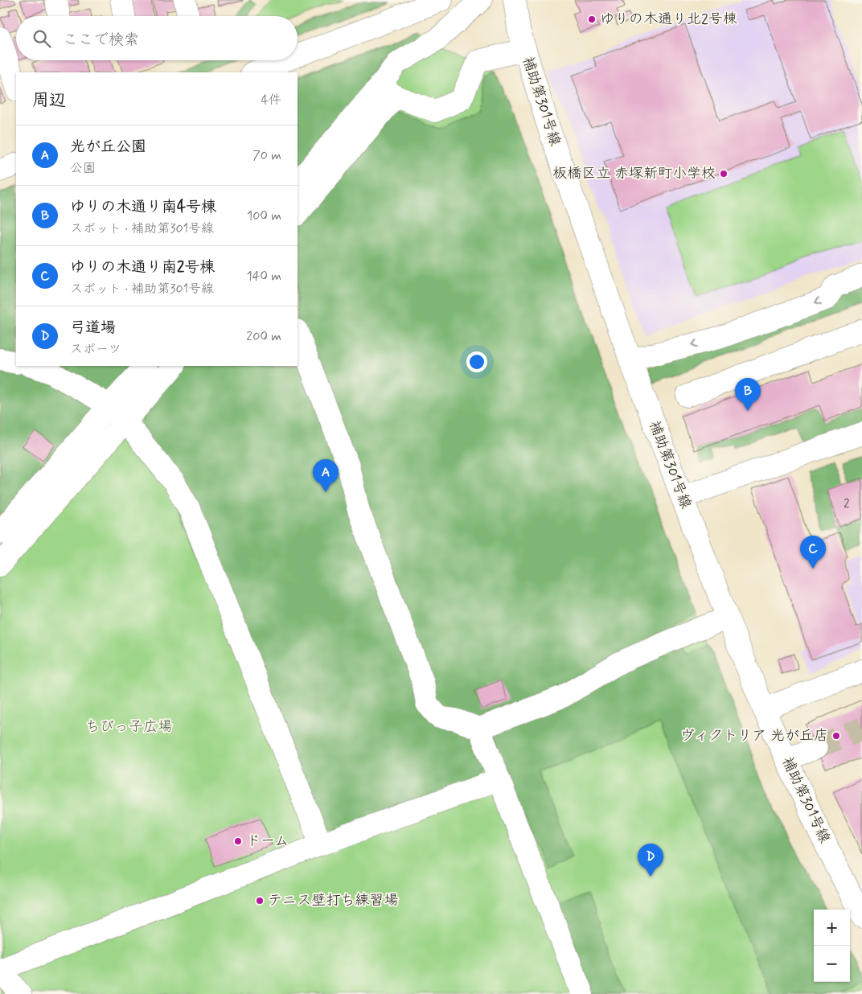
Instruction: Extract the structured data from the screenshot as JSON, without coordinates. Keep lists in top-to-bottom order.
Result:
{
  "streets": {
    "street": ["補助第301号線"]
  },
  "parks": ["ちびっ子広場"],
  "places": [
    "ゆりの木通り北2号棟",
    "板橋区立 赤塚新町小学校",
    "ヴィクトリア 光が丘店",
    "ドーム",
    "テニス壁打ち練習場"
  ],
  "house_numbers": ["2"],
  "page": {
    "search": "ここで検索",
    "heading": ["周辺", "4件"],
    "list": [
      {
        "mark": "A",
        "name": "光が丘公園",
        "note": "公園",
        "value": "70 m"
      },
      {
        "mark": "B",
        "name": "ゆりの木通り南4号棟",
        "note": "スポット · 補助第301号線",
        "value": "100 m"
      },
      {
        "mark": "C",
        "name": "ゆりの木通り南2号棟",
        "note": "スポット · 補助第301号線",
        "value": "140 m"
      },
      {
        "mark": "D",
        "name": "弓道場",
        "note": "スポーツ",
        "value": "200 m"
      }
    ],
    "pins": [
      "B",
      "A",
      "C",
      "D"
    ],
    "map_buttons": ["+", "−"]
  }
}
